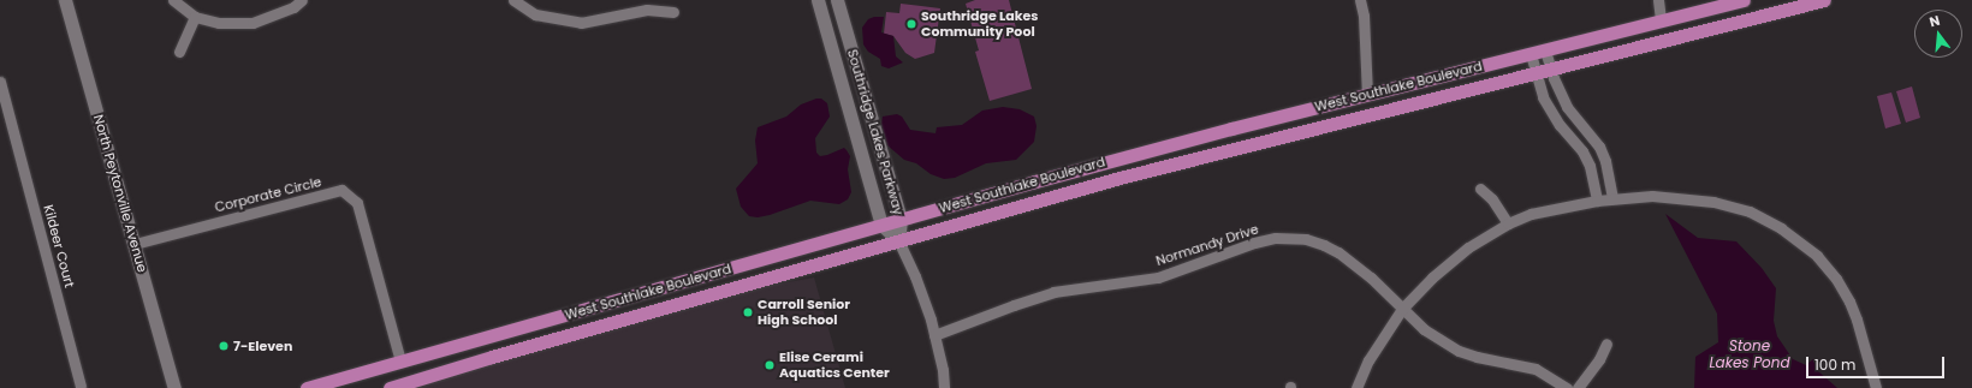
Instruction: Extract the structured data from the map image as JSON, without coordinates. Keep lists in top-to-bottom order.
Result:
{
  "streets": {
    "main road": ["West Southlake Boulevard"],
    "street": [
      "Southridge Lakes Parkway",
      "North Peytonville Avenue",
      "Corporate Circle",
      "Normandy Drive",
      "Kildeer Court"
    ]
  },
  "crossings": [
    ["West Southlake Boulevard", "Southridge Lakes Parkway"],
    ["West Southlake Boulevard", "Corporate Circle"],
    ["North Peytonville Avenue", "Corporate Circle"]
  ],
  "water": ["Stone Lakes Pond"],
  "places": [
    "Southridge Lakes Community Pool",
    "Carroll Senior High School",
    "7-Eleven",
    "Elise Cerami Aquatics Center"
  ],
  "scale_bar": "100 m",
  "north": "top"
}
